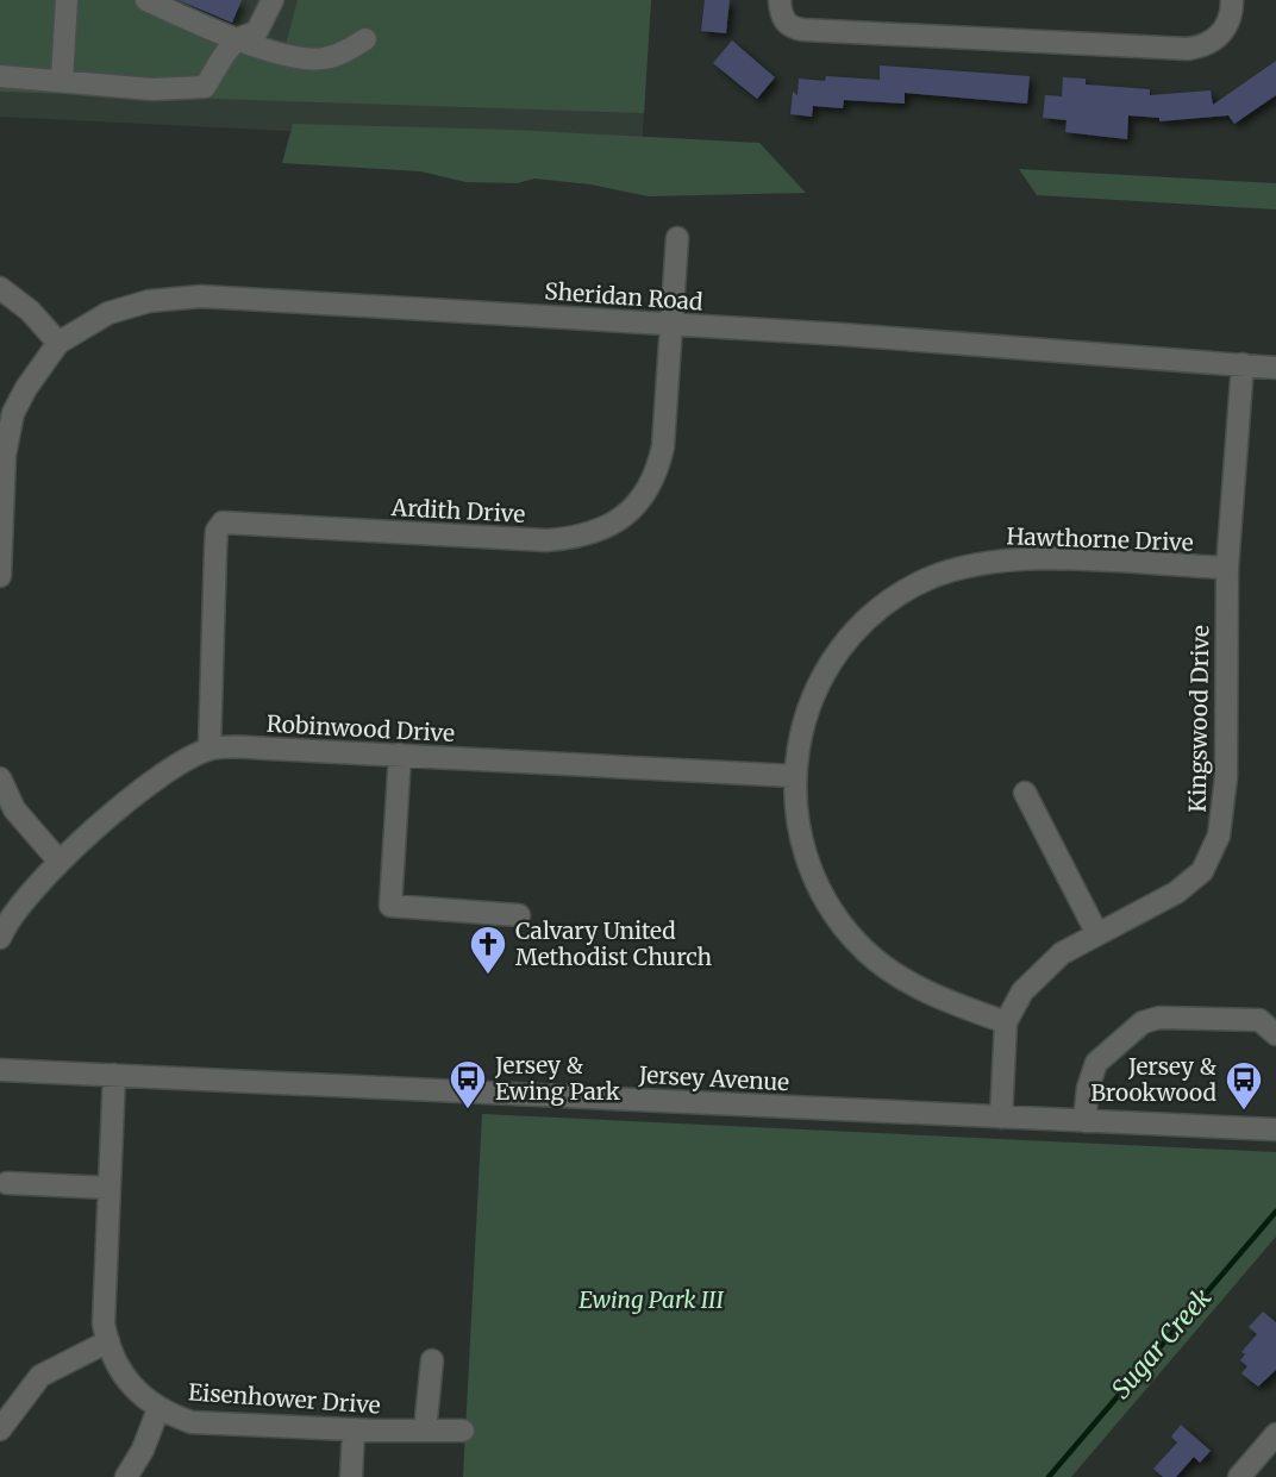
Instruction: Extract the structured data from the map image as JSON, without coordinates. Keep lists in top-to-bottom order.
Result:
{
  "streets": {
    "street": [
      "Sheridan Road",
      "Ardith Drive",
      "Hawthorne Drive",
      "Kingswood Drive",
      "Robinwood Drive",
      "Jersey Avenue",
      "Eisenhower Drive"
    ]
  },
  "crossings": [
    ["Sheridan Road", "Ardith Drive"],
    ["Sheridan Road", "Kingswood Drive"],
    ["Ardith Drive", "Robinwood Drive"],
    ["Hawthorne Drive", "Kingswood Drive"],
    ["Hawthorne Drive", "Robinwood Drive"],
    ["Kingswood Drive", "Jersey Avenue"],
    ["Jersey Avenue", "Eisenhower Drive"]
  ],
  "water": ["Sugar Creek"],
  "parks": ["Ewing Park III"],
  "places": {
    "church": ["Calvary United Methodist Church"],
    "bus stop": ["Jersey & Ewing Park", "Jersey & Brookwood"]
  }
}
